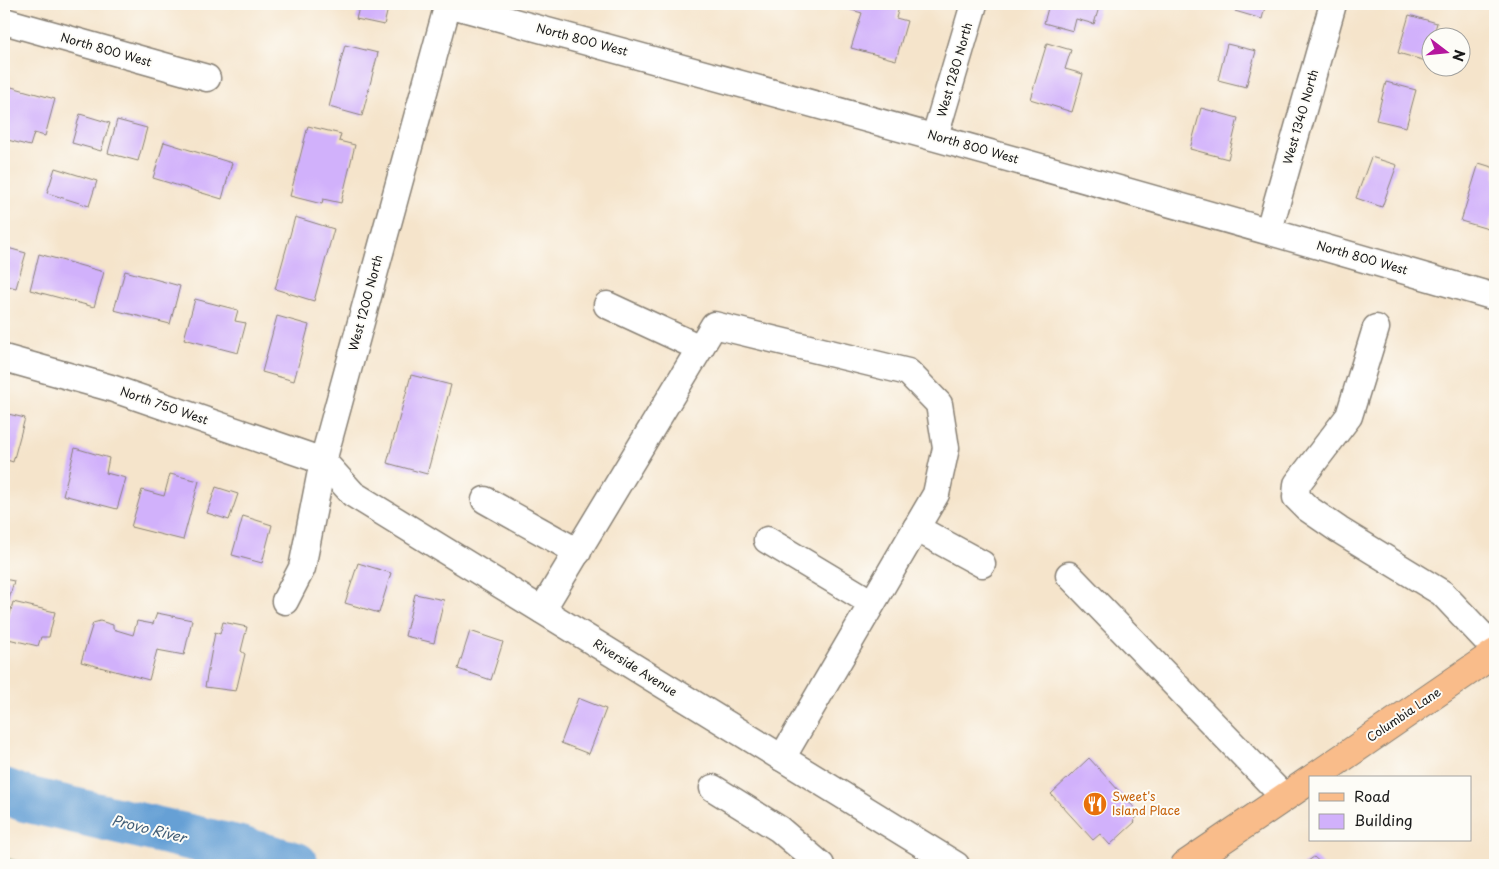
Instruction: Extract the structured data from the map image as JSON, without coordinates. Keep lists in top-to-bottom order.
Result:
{
  "streets": {
    "main road": ["Columbia Lane"],
    "street": [
      "North 800 West",
      "West 1280 North",
      "West 1340 North",
      "West 1200 North",
      "North 750 West",
      "Riverside Avenue"
    ]
  },
  "crossings": [
    ["North 800 West", "West 1280 North"],
    ["North 800 West", "West 1340 North"],
    ["North 800 West", "West 1200 North"],
    ["West 1200 North", "North 750 West"],
    ["West 1200 North", "Riverside Avenue"],
    ["North 750 West", "Riverside Avenue"]
  ],
  "water": ["Provo River"],
  "places": {
    "restaurant": ["Sweet's Island Place"]
  },
  "legend": ["Road", "Building"],
  "north": "right"
}
